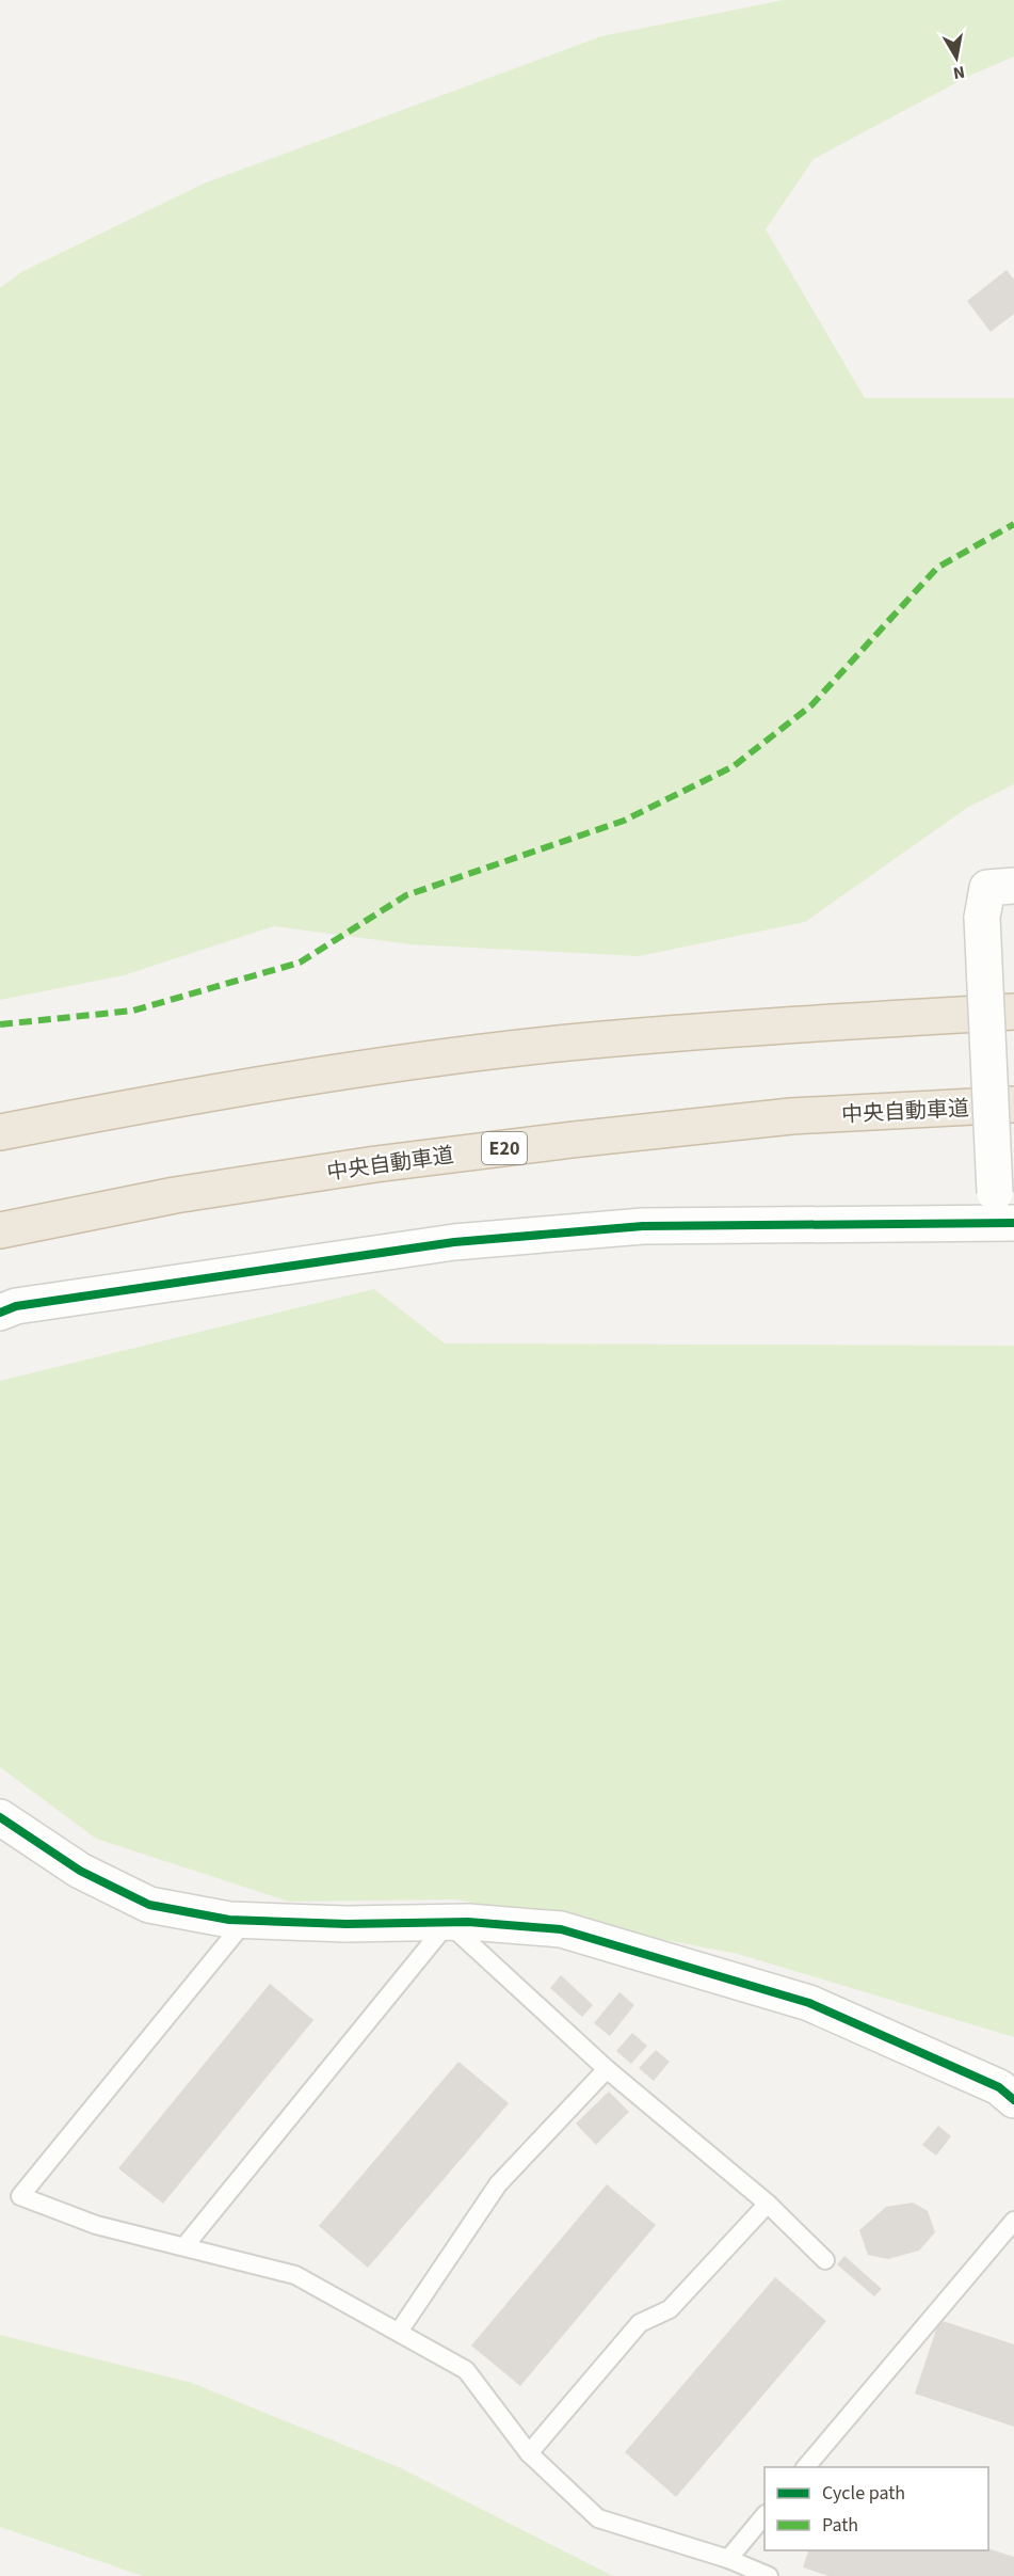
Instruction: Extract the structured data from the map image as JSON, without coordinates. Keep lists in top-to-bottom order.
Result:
{
  "streets": {
    "highway": ["中央自動車道", "E20"]
  },
  "legend": ["Cycle path", "Path"],
  "north": "bottom"
}
